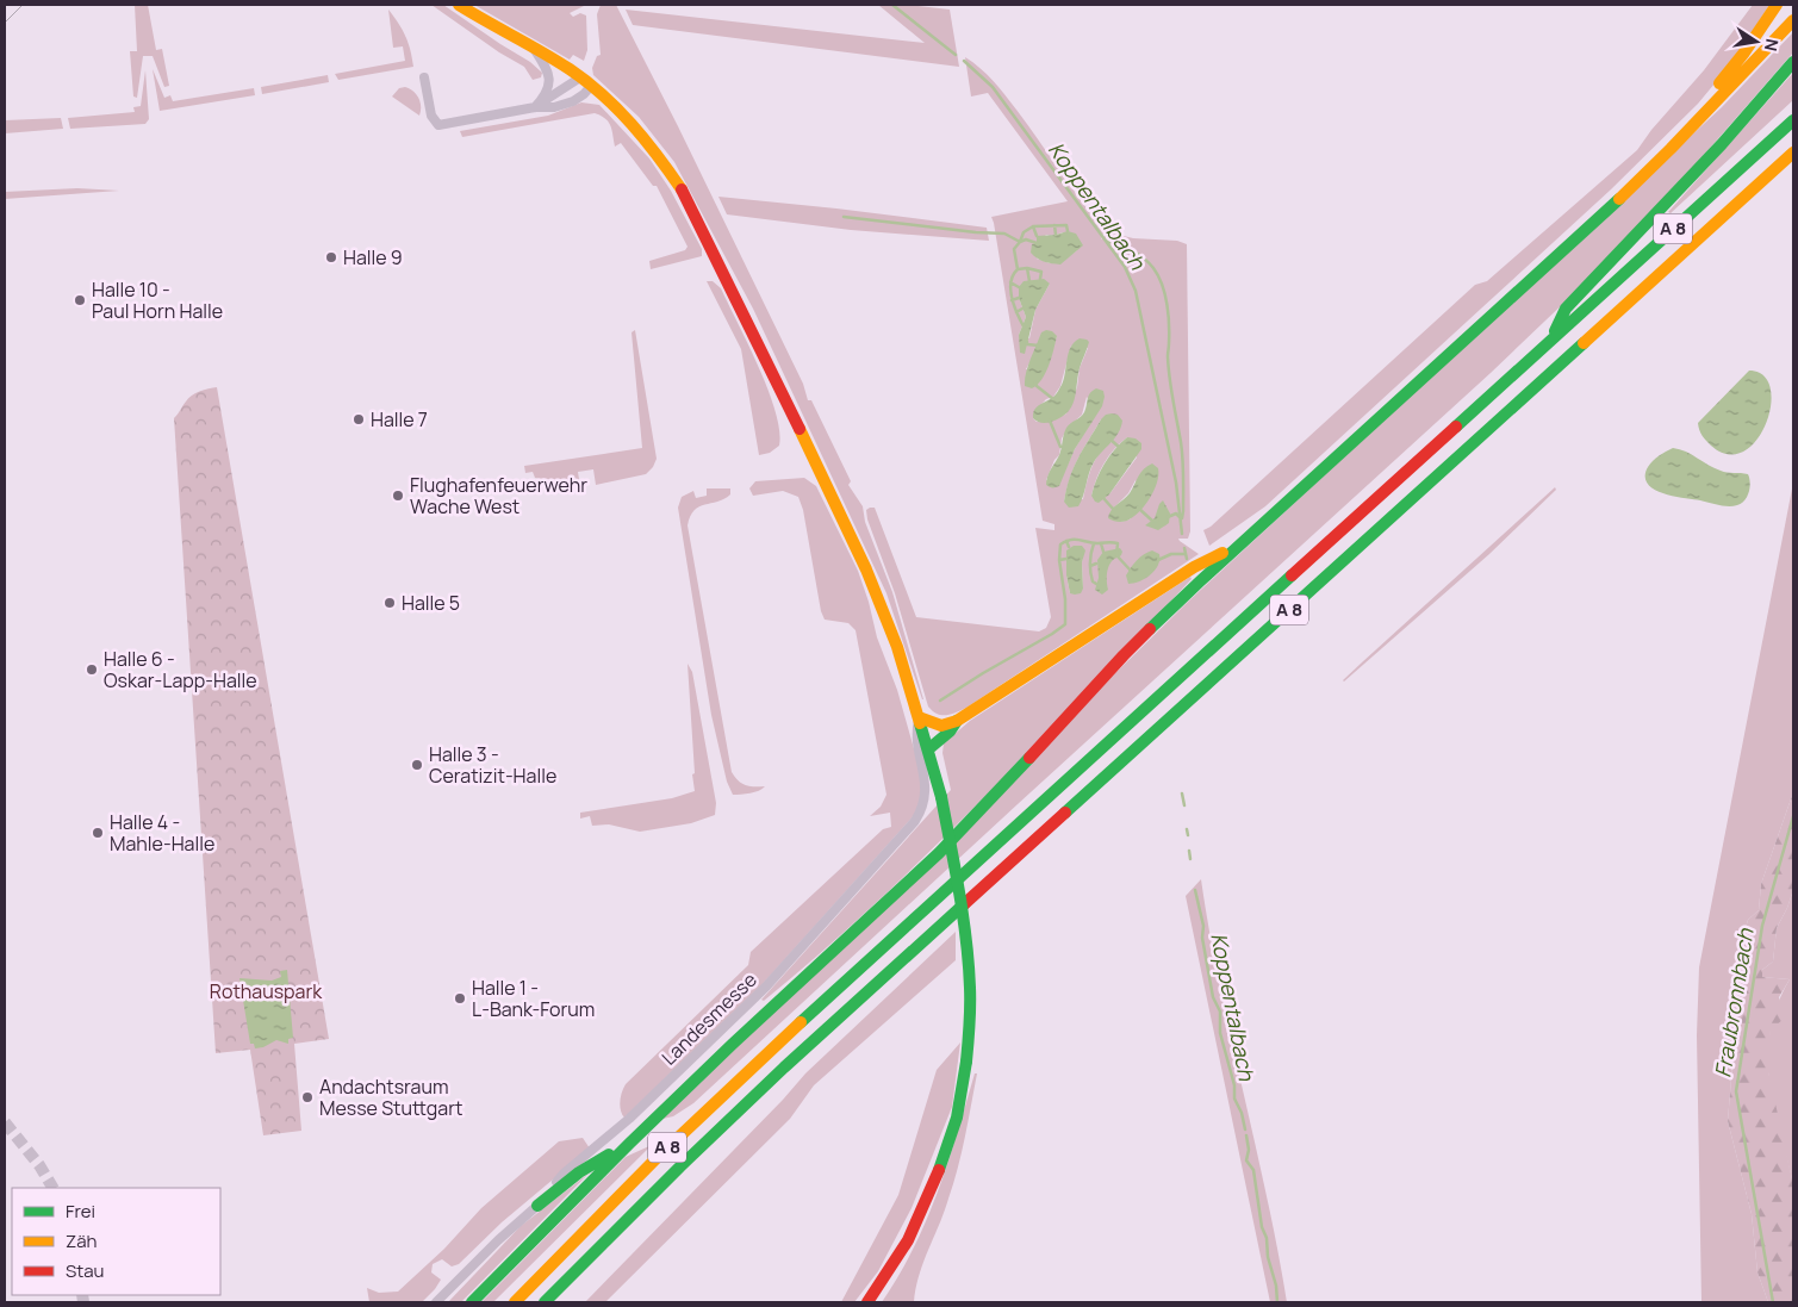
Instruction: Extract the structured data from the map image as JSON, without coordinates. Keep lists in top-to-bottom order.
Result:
{
  "streets": {
    "main road": ["A 8"],
    "street": ["Landesmesse"]
  },
  "water": ["Koppentalbach", "Fraubronnbach"],
  "parks": ["Rothauspark"],
  "places": [
    "Halle 9",
    "Halle 10 - Paul Horn Halle",
    "Halle 7",
    "Flughafenfeuerwehr Wache West",
    "Halle 5",
    "Halle 6 - Oskar-Lapp-Halle",
    "Halle 3 - Ceratizit-Halle",
    "Halle 4 - Mahle-Halle",
    "Halle 1 - L-Bank-Forum",
    "Andachtsraum Messe Stuttgart"
  ],
  "legend": ["Frei", "Zäh", "Stau"],
  "north": "right"
}
